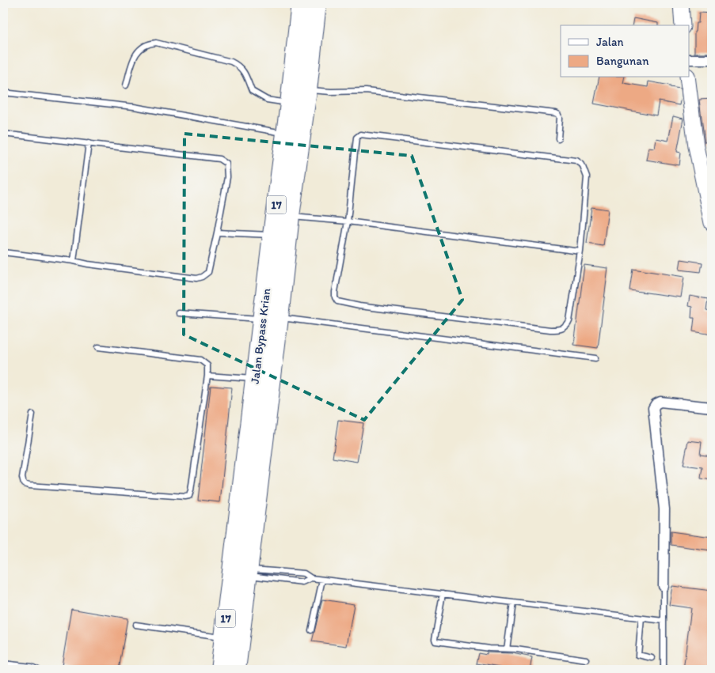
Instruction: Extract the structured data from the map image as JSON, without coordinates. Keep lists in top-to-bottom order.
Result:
{
  "streets": {
    "highway": ["17", "Jalan Bypass Krian"]
  },
  "legend": ["Jalan", "Bangunan"]
}
